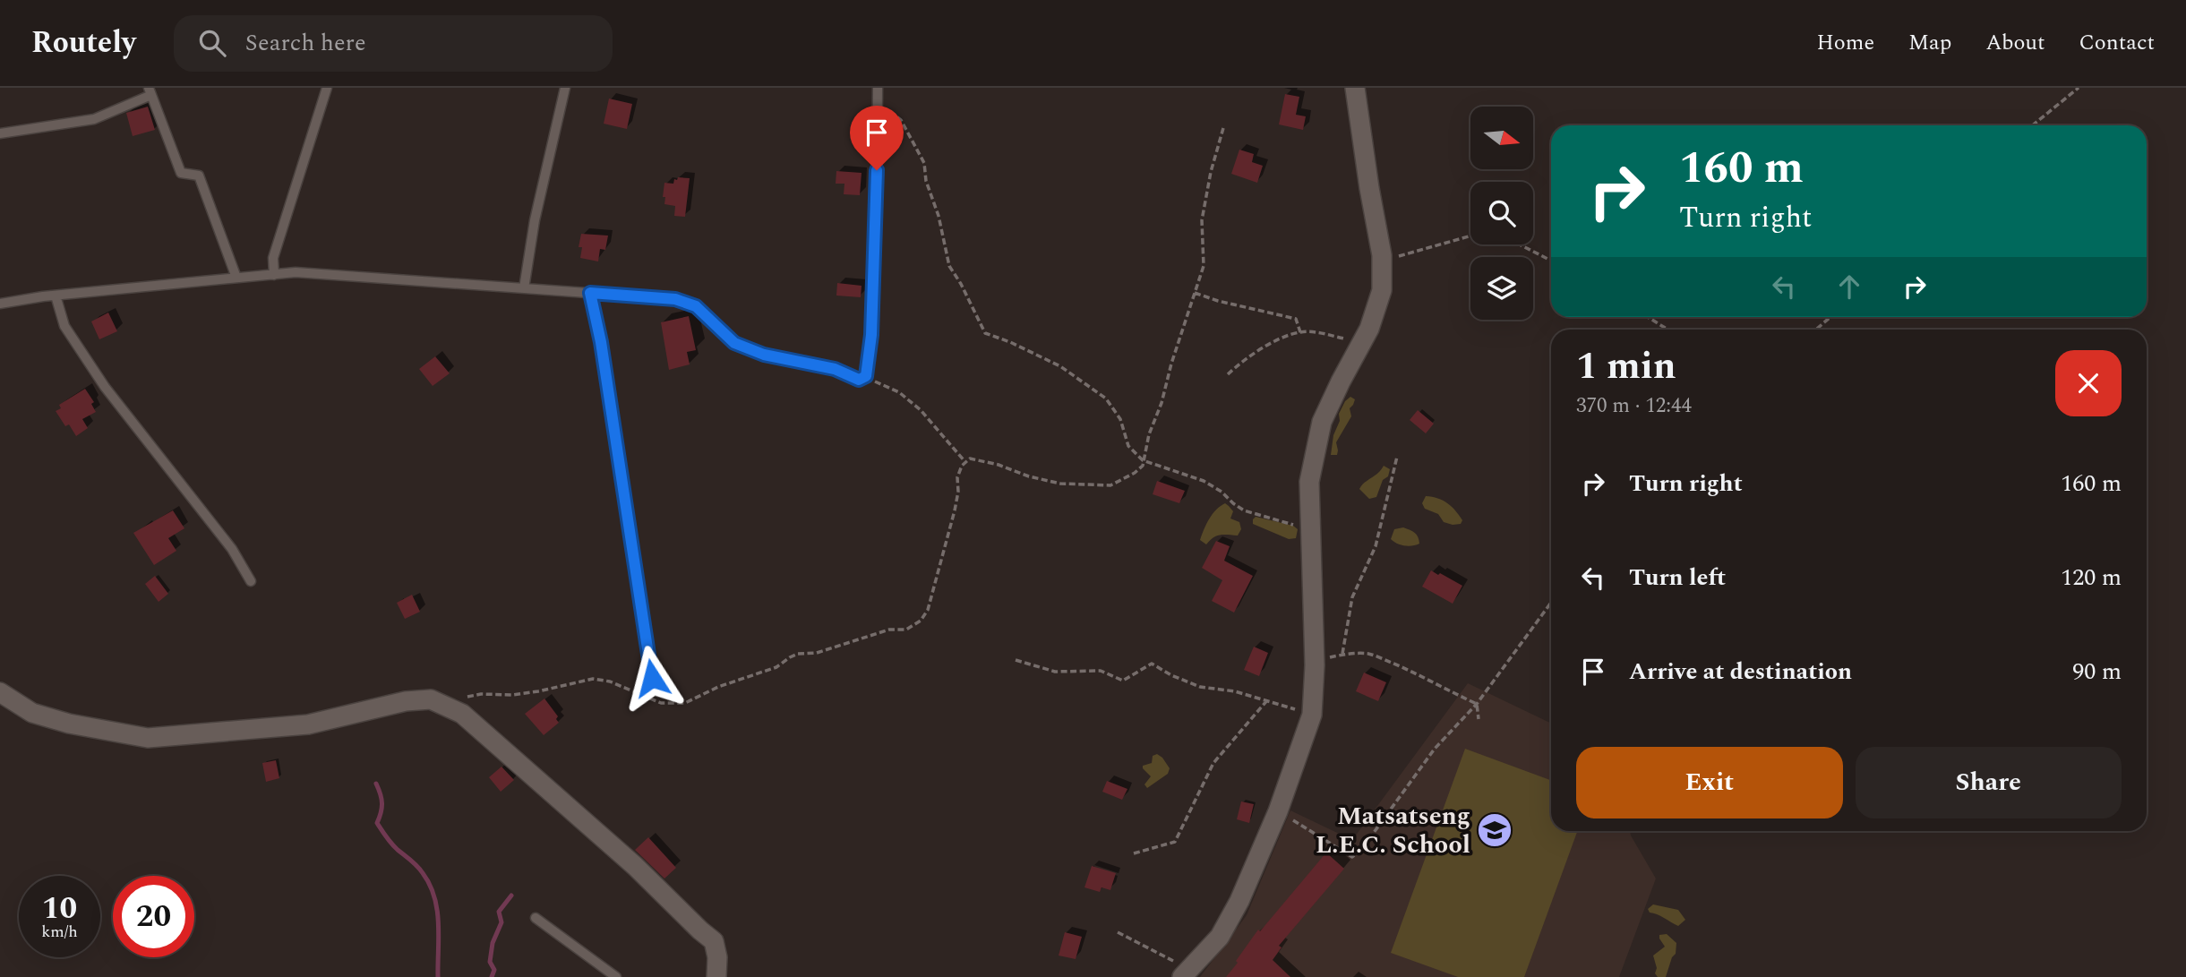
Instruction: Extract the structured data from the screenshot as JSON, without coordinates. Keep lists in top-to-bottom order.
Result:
{
  "places": {
    "school or university": ["Matsatseng L.E.C. School"]
  },
  "north": "right",
  "page": {
    "header": "Routely",
    "search": "Search here",
    "nav": [
      "Home",
      "Map",
      "About",
      "Contact"
    ],
    "turn": ["160 m", "Turn right"],
    "heading": ["1 min", "370 m · 12:44"],
    "list": [
      {
        "name": "Turn right",
        "value": "160 m"
      },
      {
        "name": "Turn left",
        "value": "120 m"
      },
      {
        "name": "Arrive at destination",
        "value": "90 m"
      }
    ],
    "buttons": ["Exit", "Share"],
    "speed": "10 km/h",
    "limit": "20"
  }
}
